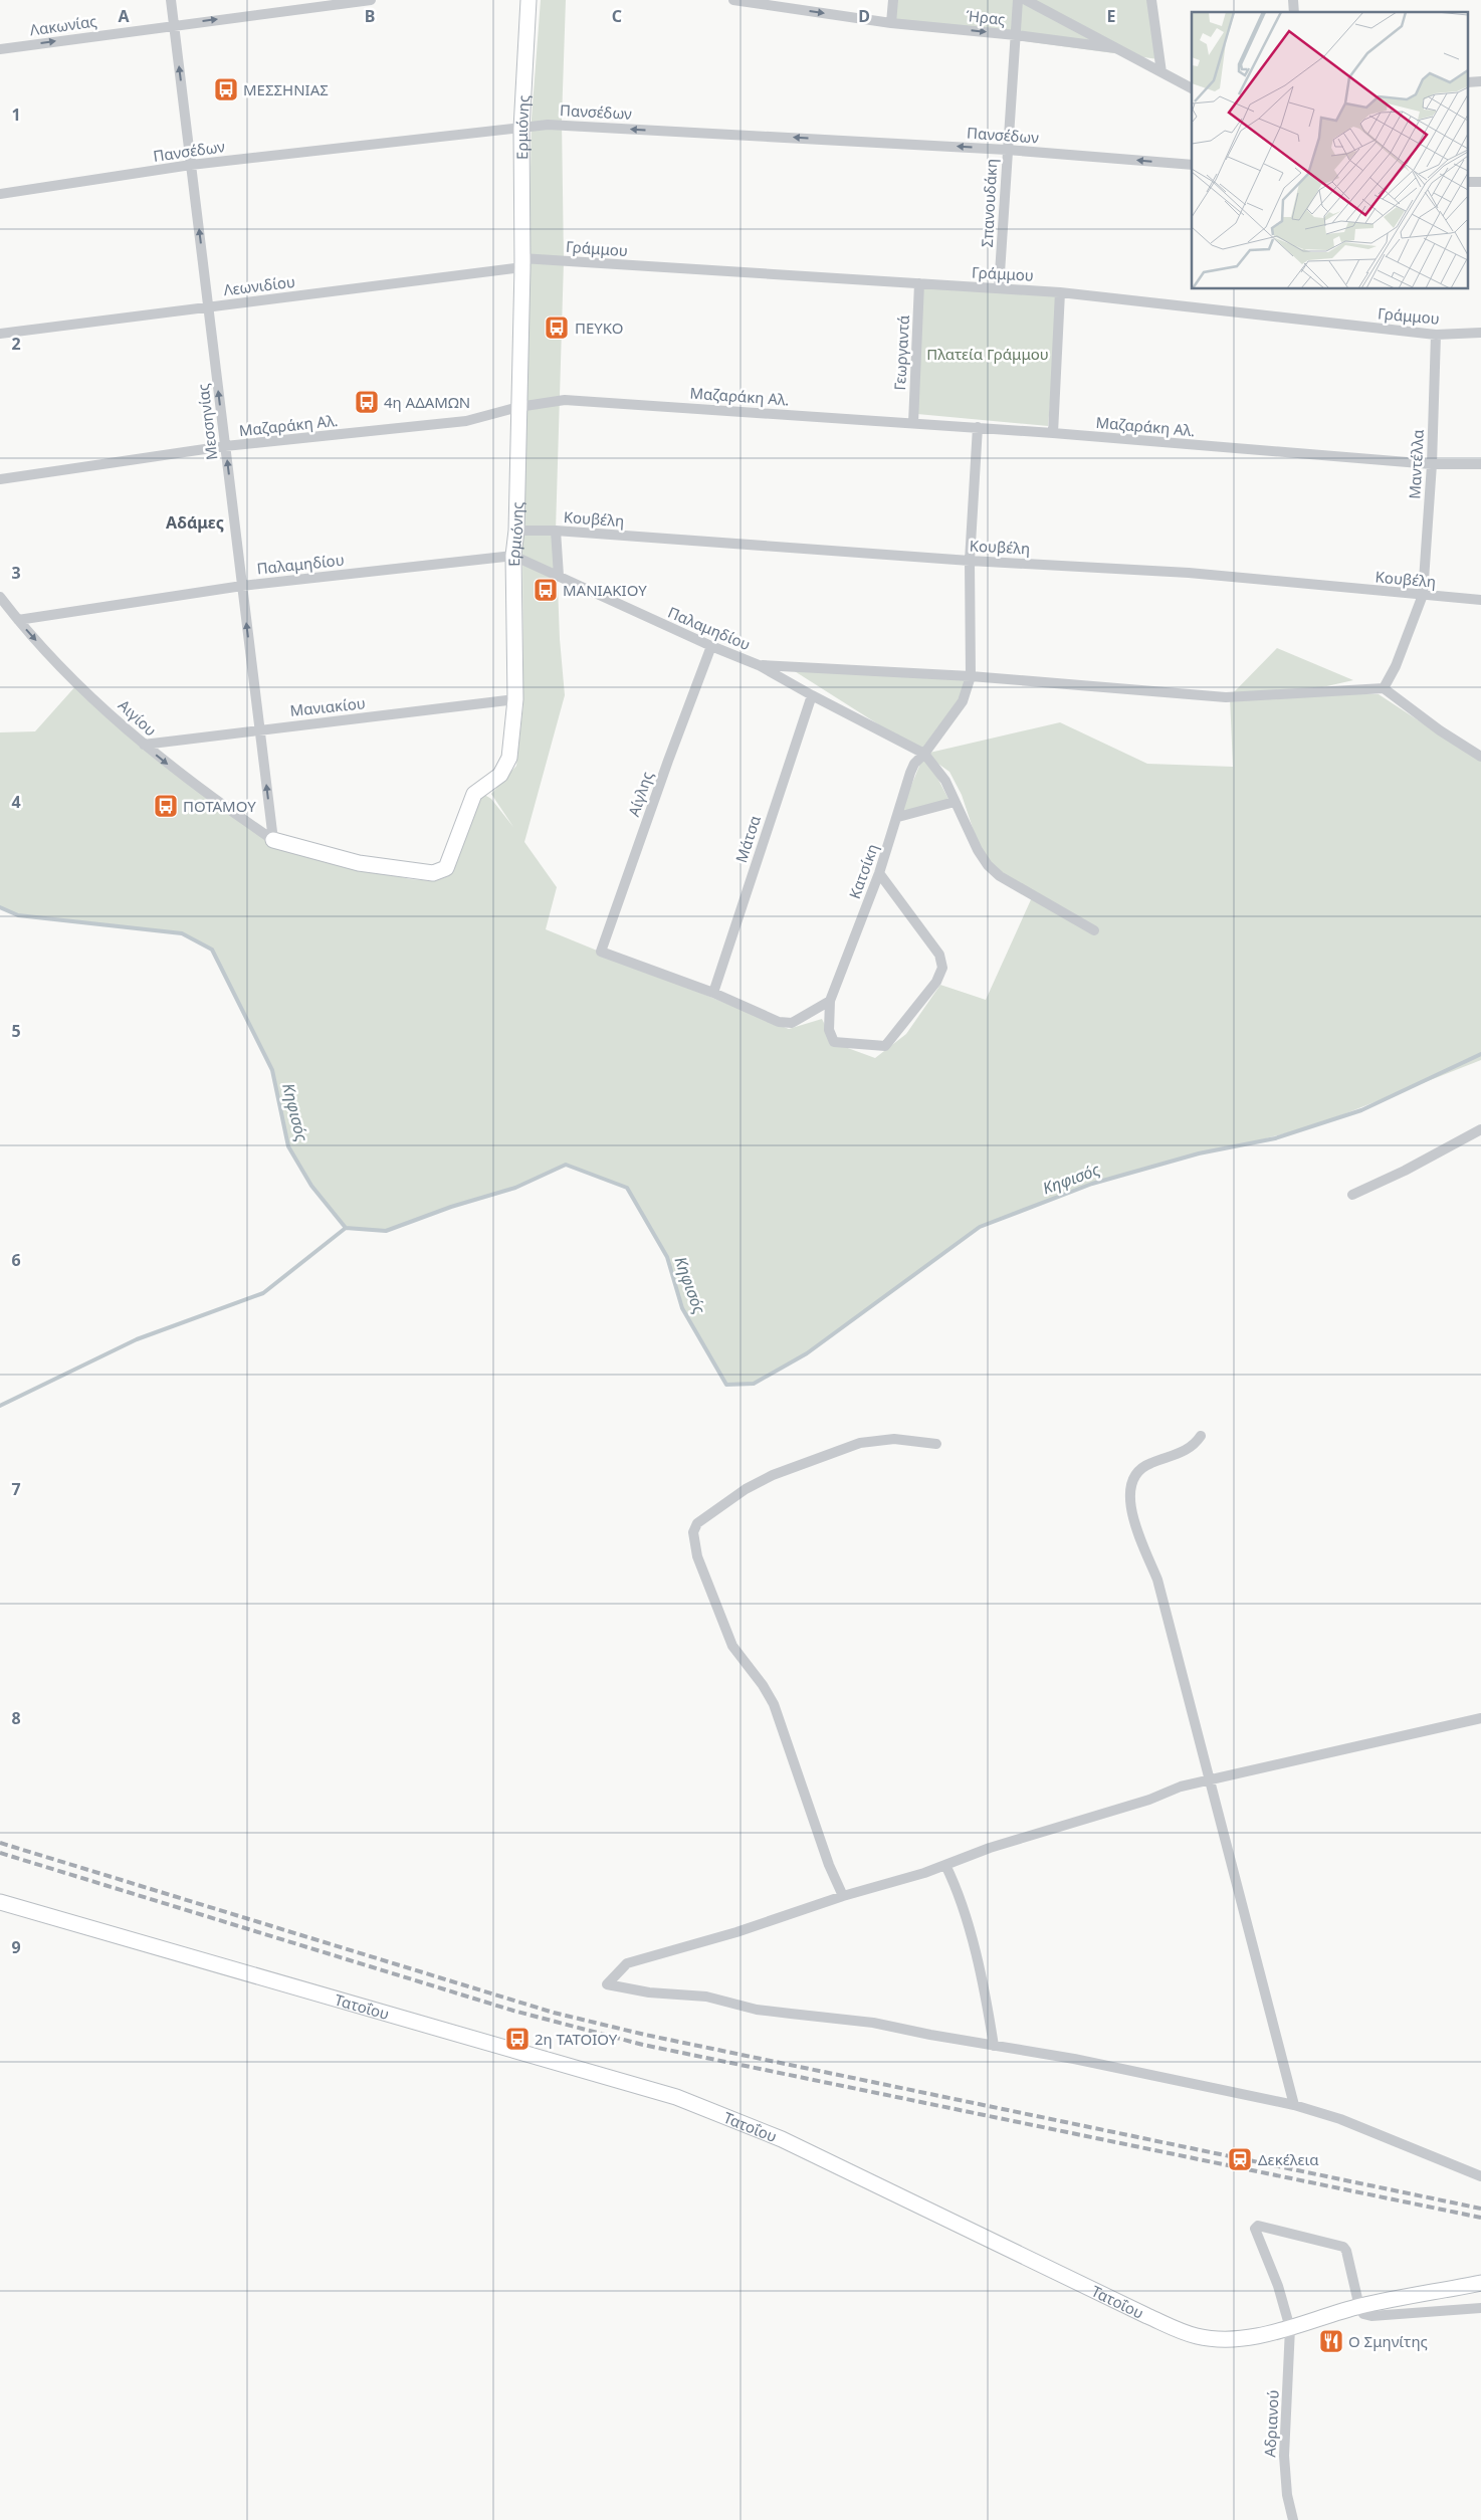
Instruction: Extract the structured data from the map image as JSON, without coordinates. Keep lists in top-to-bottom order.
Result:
{
  "streets": {
    "street": [
      "Ήρας",
      "Λακωνίας",
      "Πανσέδων",
      "Ερμιόνης",
      "Σπανουδάκη",
      "Γράμμου",
      "Λεωνιδίου",
      "Γεωργαντά",
      "Μαζαράκη Αλ.",
      "Μεσσηνίας",
      "Μαντέλλα",
      "Κουβέλη",
      "Παλαμηδίου",
      "Μανιακίου",
      "Αιγίου",
      "Αίγλης",
      "Μάτσα",
      "Κατσίκη",
      "Τατοΐου",
      "Αδριανού"
    ]
  },
  "crossings": [
    ["Ήρας", "Σπανουδάκη"],
    ["Λακωνίας", "Μεσσηνίας"],
    ["Πανσέδων", "Ερμιόνης"],
    ["Πανσέδων", "Σπανουδάκη"],
    ["Πανσέδων", "Μεσσηνίας"],
    ["Ερμιόνης", "Γράμμου"],
    ["Ερμιόνης", "Λεωνιδίου"],
    ["Ερμιόνης", "Μαζαράκη Αλ."],
    ["Ερμιόνης", "Μεσσηνίας"],
    ["Ερμιόνης", "Κουβέλη"],
    ["Ερμιόνης", "Παλαμηδίου"],
    ["Ερμιόνης", "Μανιακίου"],
    ["Ερμιόνης", "Αιγίου"],
    ["Σπανουδάκη", "Γράμμου"],
    ["Γράμμου", "Λεωνιδίου"],
    ["Γράμμου", "Γεωργαντά"],
    ["Γράμμου", "Μαντέλλα"],
    ["Λεωνιδίου", "Μεσσηνίας"],
    ["Γεωργαντά", "Μαζαράκη Αλ."],
    ["Μαζαράκη Αλ.", "Μεσσηνίας"],
    ["Μαζαράκη Αλ.", "Μαντέλλα"],
    ["Μεσσηνίας", "Παλαμηδίου"],
    ["Μεσσηνίας", "Μανιακίου"],
    ["Μεσσηνίας", "Αιγίου"],
    ["Μαντέλλα", "Κουβέλη"],
    ["Παλαμηδίου", "Αιγίου"],
    ["Παλαμηδίου", "Αίγλης"],
    ["Παλαμηδίου", "Μάτσα"],
    ["Παλαμηδίου", "Κατσίκη"],
    ["Μανιακίου", "Αιγίου"],
    ["Αίγλης", "Μάτσα"],
    ["Τατοΐου", "Αδριανού"]
  ],
  "one_way": [
    "Ήρας",
    "Λακωνίας",
    "Πανσέδων",
    "Μεσσηνίας",
    "Αιγίου"
  ],
  "districts": ["Αδάμες"],
  "water": ["Κηφισός"],
  "parks": ["Πλατεία Γράμμου"],
  "places": {
    "bus stop": [
      "ΜΕΣΣΗΝΙΑΣ",
      "ΠΕΥΚΟ",
      "4η ΑΔΑΜΩΝ",
      "ΜΑΝΙΑΚΙΟΥ",
      "ΠΟΤΑΜΟΥ",
      "2η ΤΑΤΟΙΟΥ"
    ],
    "station": ["Δεκέλεια"],
    "restaurant": ["Ο Σμηνίτης"]
  },
  "grid": {
    "columns": [
      "A",
      "B",
      "C",
      "D",
      "E"
    ],
    "rows": [
      "1",
      "2",
      "3",
      "4",
      "5",
      "6",
      "7",
      "8",
      "9"
    ]
  }
}
